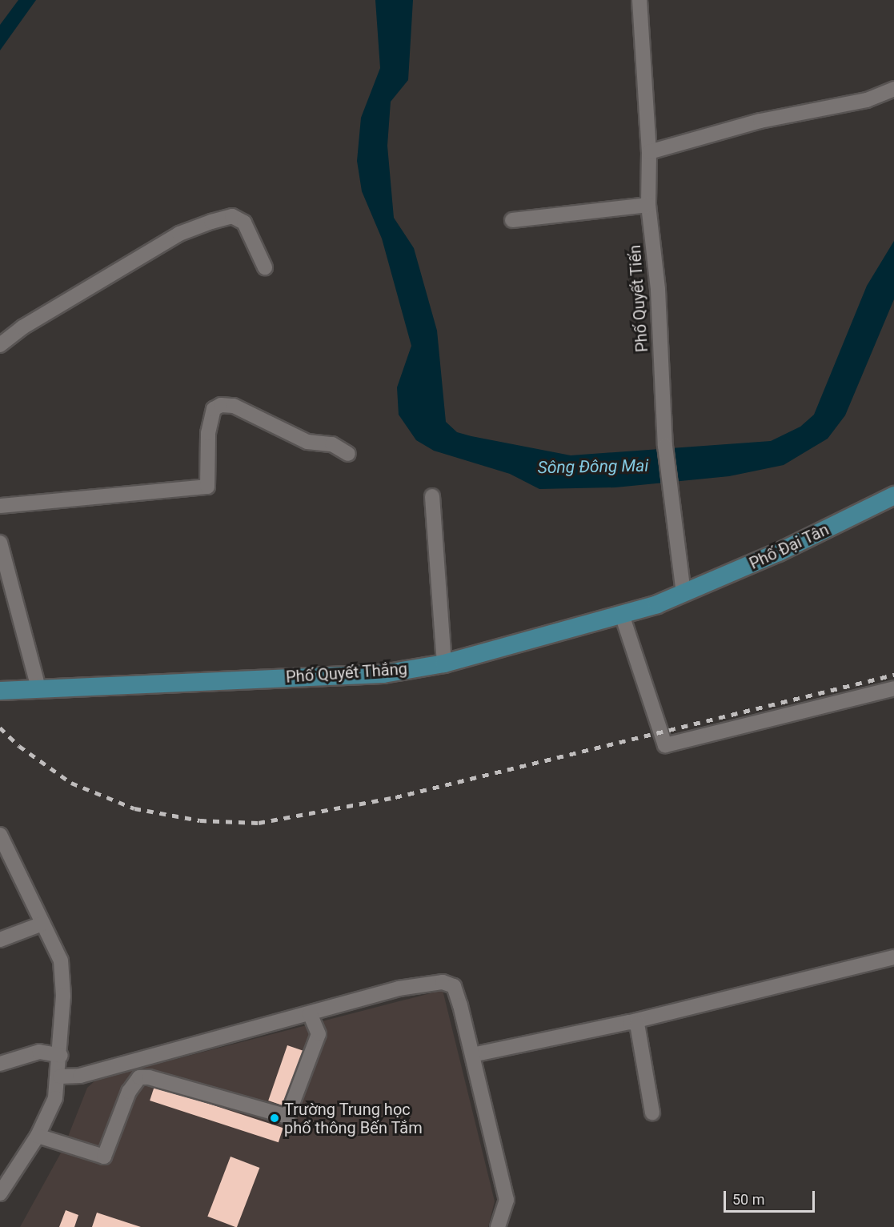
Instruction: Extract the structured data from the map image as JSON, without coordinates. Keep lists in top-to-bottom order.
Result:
{
  "streets": {
    "main road": ["Phố Đại Tân", "Phố Quyết Thắng"],
    "street": ["Phố Quyết Tiến"]
  },
  "crossings": [
    ["Phố Quyết Tiến", "Phố Đại Tân"],
    ["Phố Quyết Tiến", "Phố Quyết Thắng"],
    ["Phố Đại Tân", "Phố Quyết Thắng"]
  ],
  "water": ["Sông Đông Mai"],
  "places": ["Trường Trung học phổ thông Bến Tắm"],
  "scale_bar": "50 m"
}
